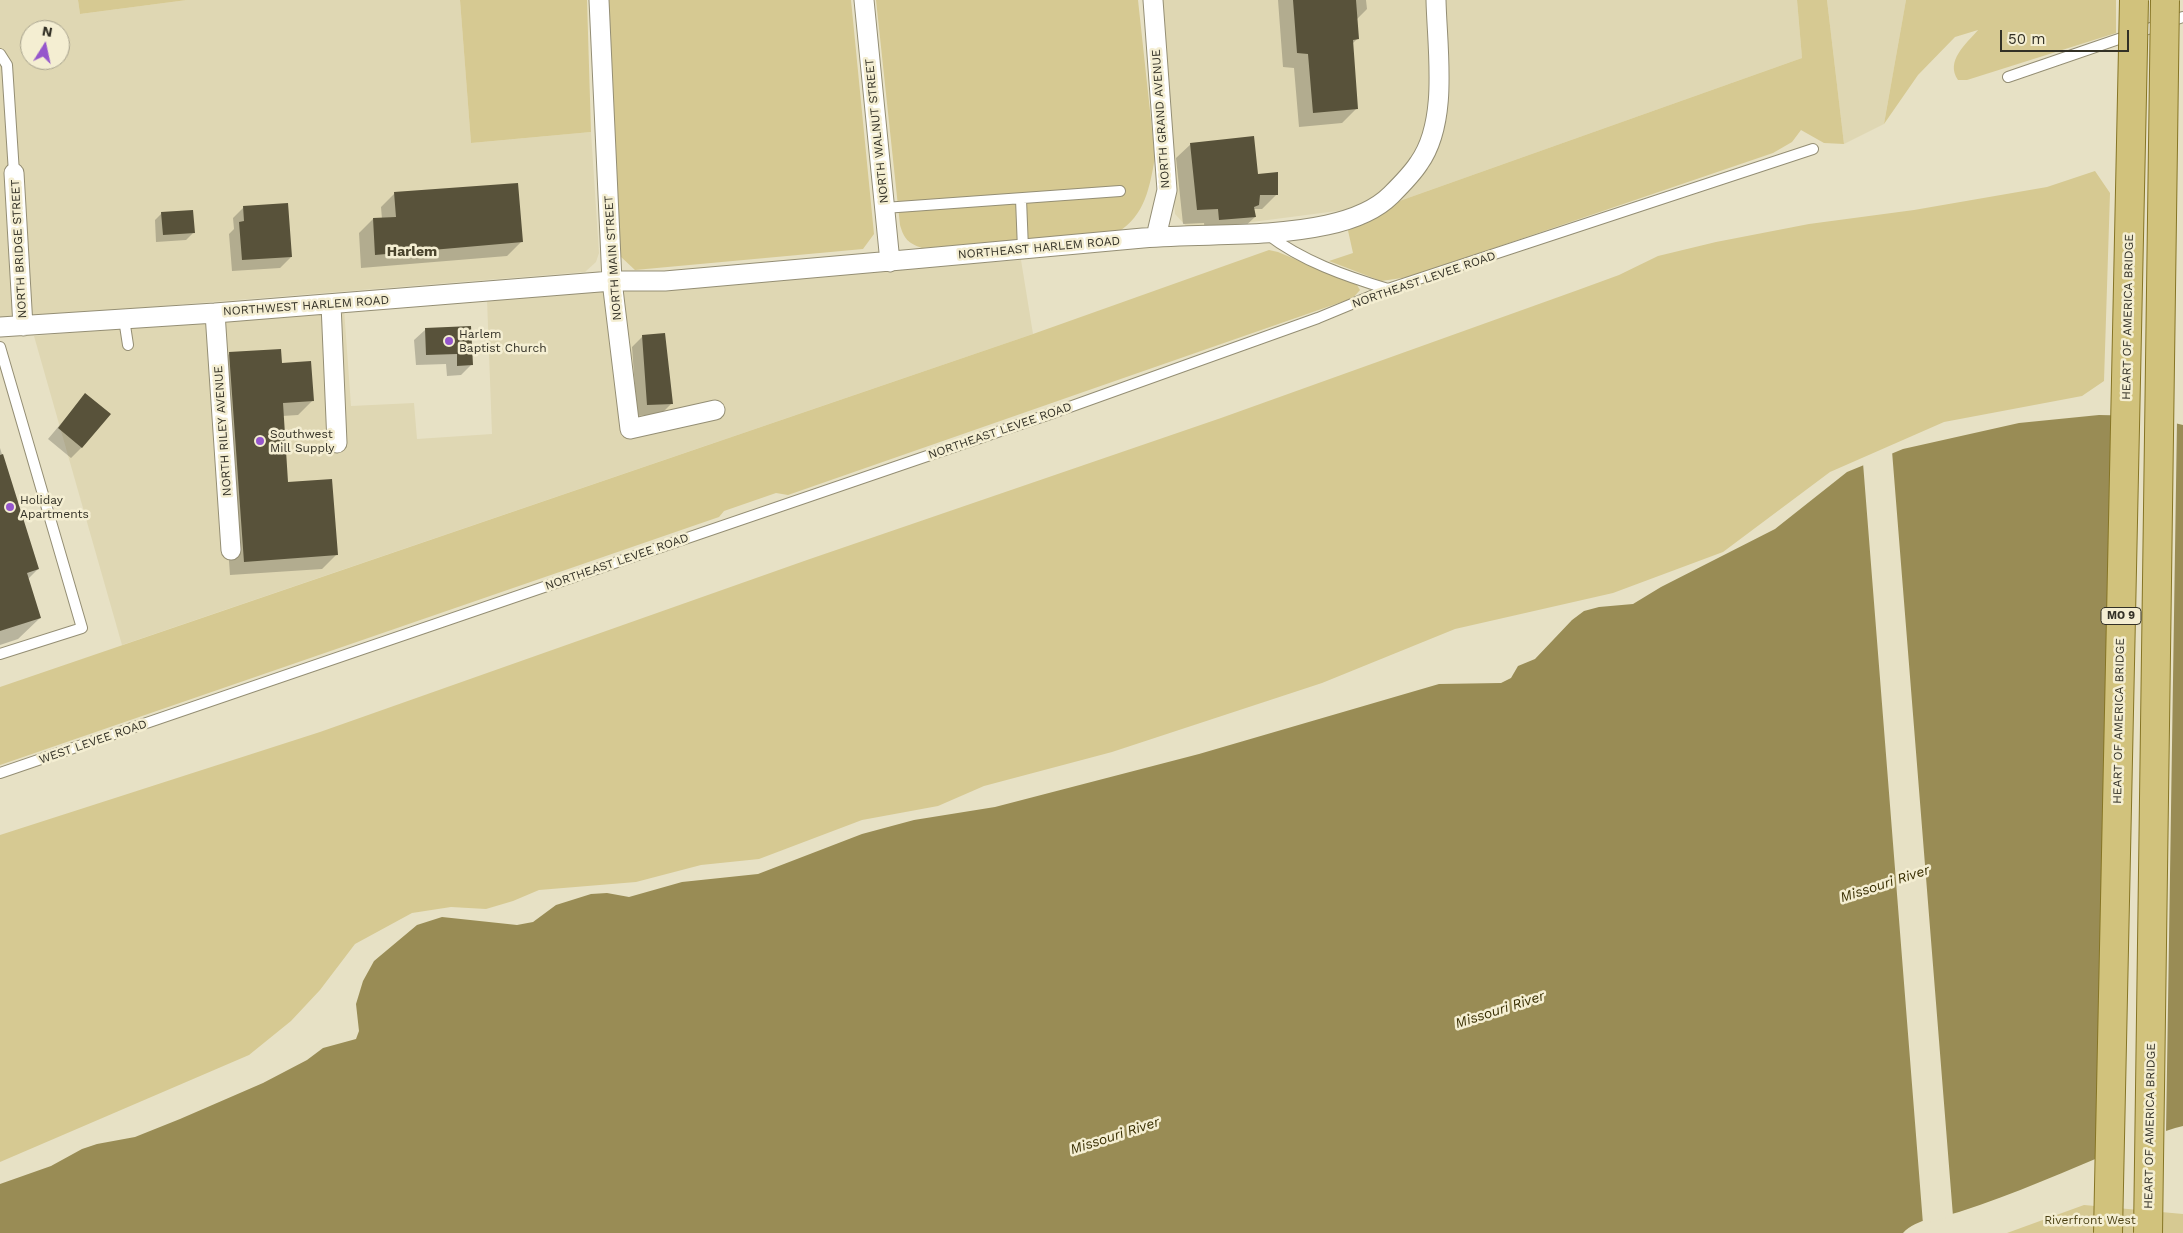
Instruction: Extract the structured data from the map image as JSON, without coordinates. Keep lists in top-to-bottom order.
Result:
{
  "streets": {
    "main road": ["HEART OF AMERICA BRIDGE", "MO 9"],
    "street": [
      "NORTH GRAND AVENUE",
      "NORTH WALNUT STREET",
      "NORTHEAST HARLEM ROAD",
      "NORTH BRIDGE STREET",
      "NORTH MAIN STREET",
      "NORTHWEST HARLEM ROAD",
      "NORTH RILEY AVENUE"
    ],
    "lane": ["NORTHEAST LEVEE ROAD", "WEST LEVEE ROAD"]
  },
  "crossings": [
    ["NORTH GRAND AVENUE", "NORTHEAST HARLEM ROAD"],
    ["NORTH WALNUT STREET", "NORTHEAST HARLEM ROAD"],
    ["NORTHEAST HARLEM ROAD", "NORTH MAIN STREET"],
    ["NORTHEAST HARLEM ROAD", "NORTHWEST HARLEM ROAD"],
    ["NORTH BRIDGE STREET", "NORTHWEST HARLEM ROAD"],
    ["NORTH MAIN STREET", "NORTHWEST HARLEM ROAD"],
    ["NORTHEAST LEVEE ROAD", "WEST LEVEE ROAD"],
    ["NORTHWEST HARLEM ROAD", "NORTH RILEY AVENUE"]
  ],
  "districts": ["Harlem"],
  "water": ["Missouri River"],
  "parks": ["Riverfront West"],
  "places": ["Harlem Baptist Church", "Southwest Mill Supply", "Holiday Apartments"],
  "scale_bar": "50 m",
  "north": "top"
}
